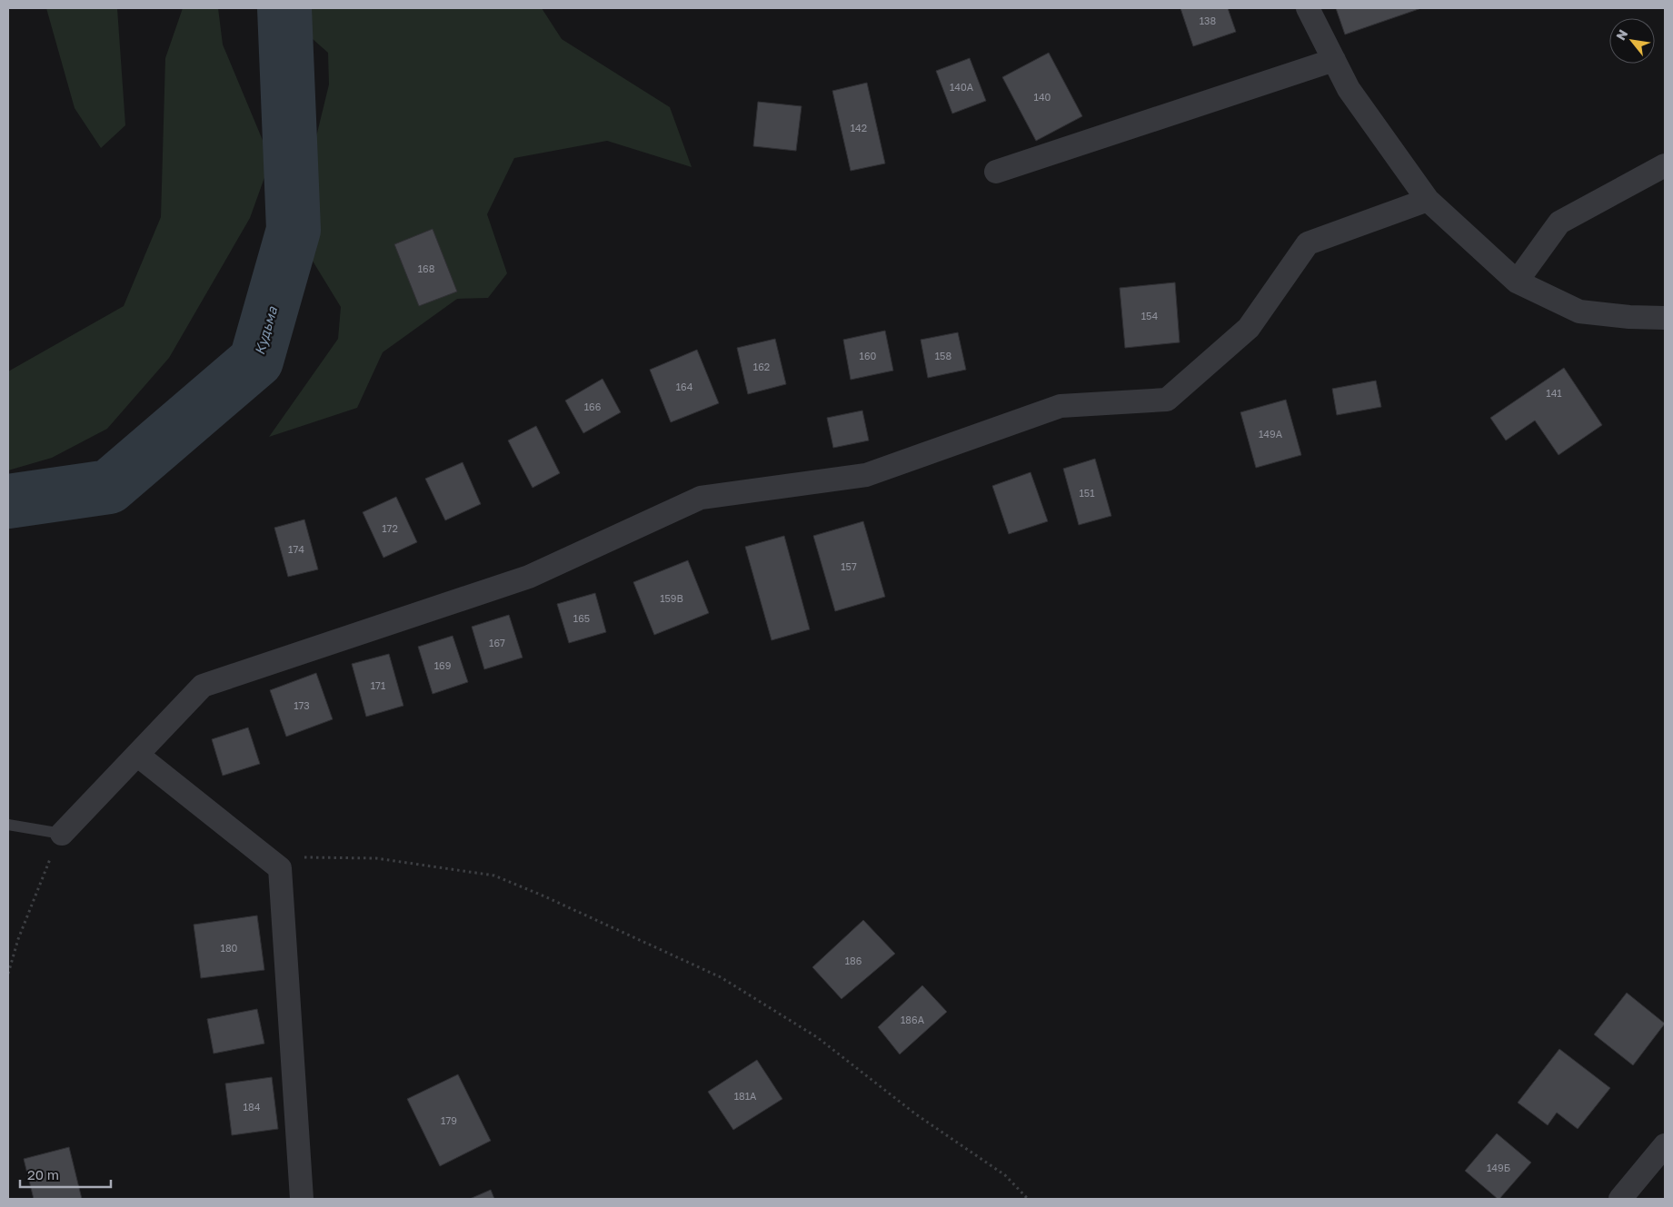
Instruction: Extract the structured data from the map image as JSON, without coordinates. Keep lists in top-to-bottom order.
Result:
{
  "water": ["Кудьма"],
  "house_numbers": [
    "138",
    "140А",
    "140",
    "142",
    "168",
    "154",
    "160",
    "158",
    "162",
    "164",
    "141",
    "166",
    "149А",
    "151",
    "172",
    "174",
    "157",
    "159В",
    "165",
    "167",
    "169",
    "171",
    "173",
    "180",
    "186",
    "186А",
    "181А",
    "184",
    "179",
    "149Б"
  ],
  "scale_bar": "20 m",
  "north": "top left"
}
